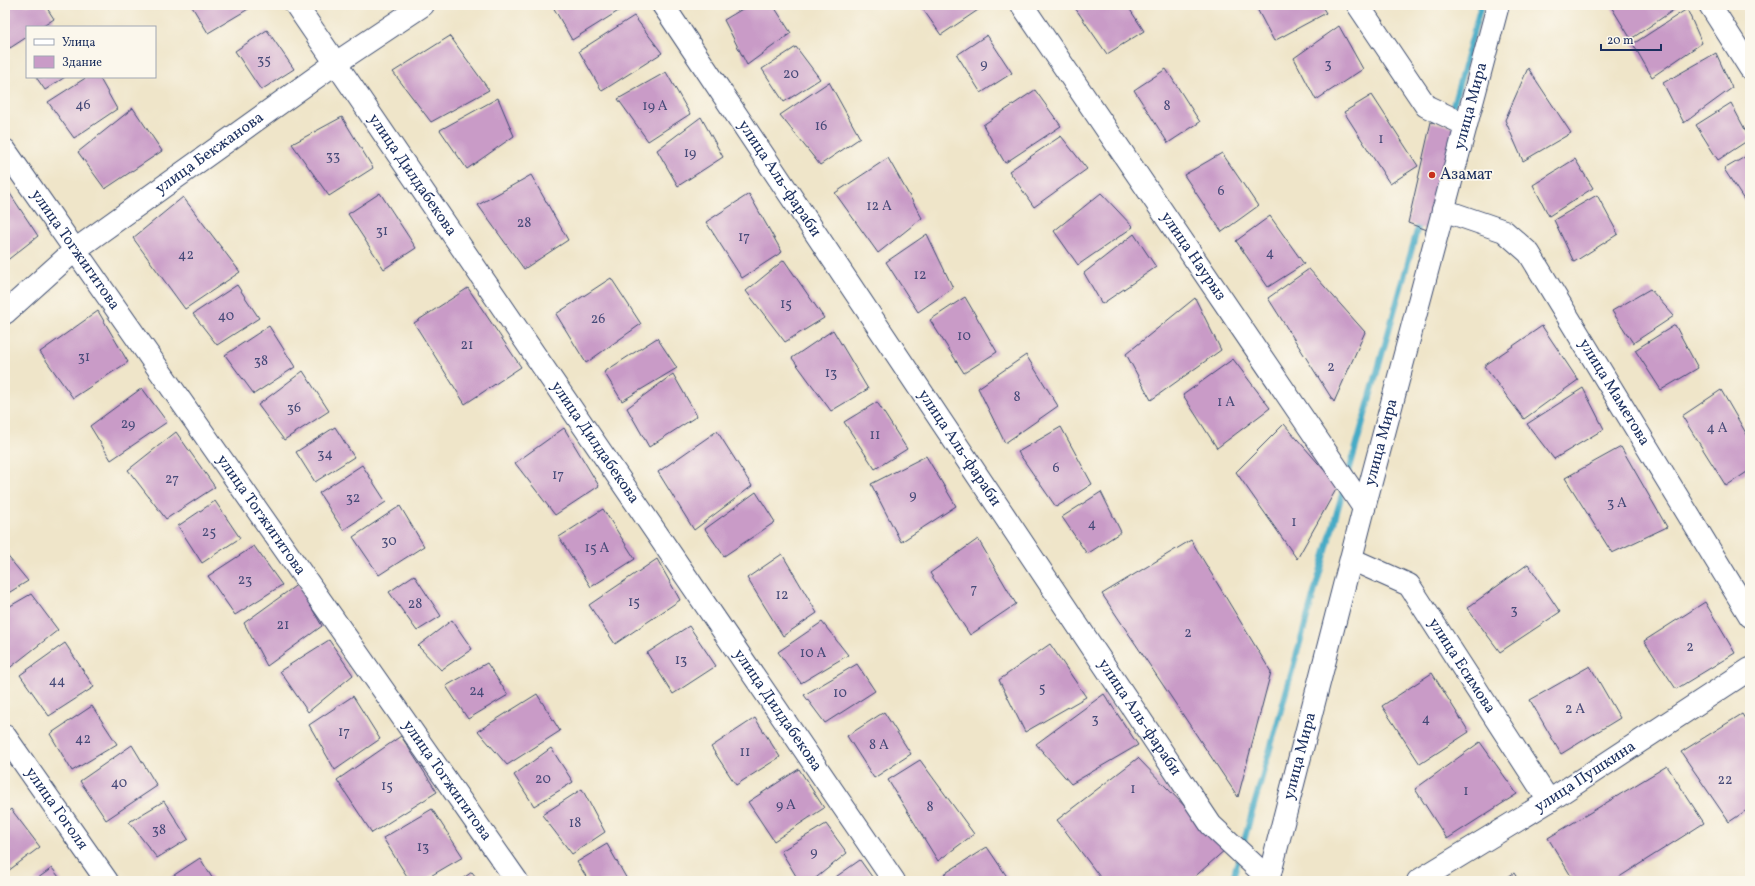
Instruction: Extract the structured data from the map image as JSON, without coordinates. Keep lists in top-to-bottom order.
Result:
{
  "streets": {
    "street": [
      "улица Мира",
      "улица Бекжанова",
      "улица Дилдабекова",
      "улица Аль-фараби",
      "улица Тогжигитова",
      "улица Наурыз",
      "улица Маметова",
      "улица Есимова",
      "улица Пушкина",
      "улица Гоголя"
    ]
  },
  "crossings": [
    ["улица Мира", "улица Аль-фараби"],
    ["улица Мира", "улица Наурыз"],
    ["улица Мира", "улица Маметова"],
    ["улица Мира", "улица Есимова"],
    ["улица Бекжанова", "улица Дилдабекова"],
    ["улица Бекжанова", "улица Тогжигитова"],
    ["улица Есимова", "улица Пушкина"]
  ],
  "places": ["Азамат"],
  "house_numbers": [
    "35",
    "9",
    "3",
    "20",
    "46",
    "19 А",
    "8",
    "16",
    "1",
    "19",
    "33",
    "6",
    "12 А",
    "28",
    "31",
    "17",
    "4",
    "42",
    "12",
    "15",
    "40",
    "26",
    "10",
    "21",
    "31",
    "38",
    "2",
    "13",
    "8",
    "1 А",
    "36",
    "29",
    "4 А",
    "11",
    "34",
    "6",
    "17",
    "27",
    "9",
    "32",
    "3 А",
    "1",
    "4",
    "25",
    "30",
    "15 А",
    "23",
    "7",
    "12",
    "15",
    "28",
    "3",
    "21",
    "2",
    "2",
    "10 А",
    "13",
    "44",
    "5",
    "24",
    "10",
    "2 А",
    "3",
    "4",
    "17",
    "42",
    "8 А",
    "11",
    "20",
    "22",
    "40",
    "15",
    "1",
    "1",
    "9 А",
    "8",
    "18",
    "38",
    "13",
    "9"
  ],
  "legend": ["Улица", "Здание"],
  "scale_bar": "20 m"
}
